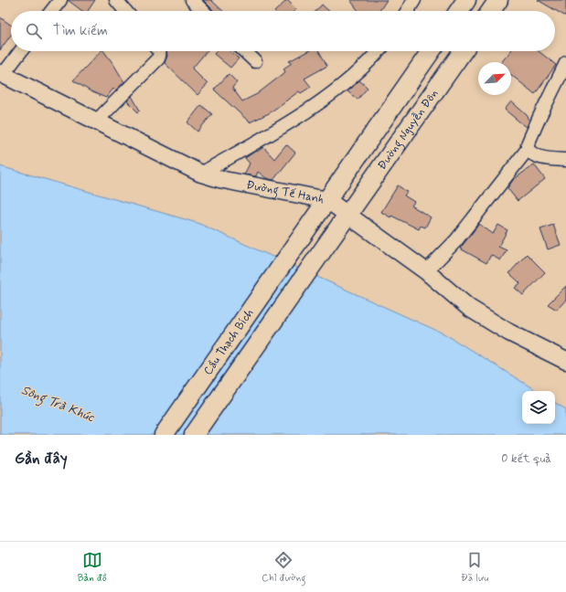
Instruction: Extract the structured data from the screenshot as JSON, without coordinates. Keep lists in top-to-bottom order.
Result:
{
  "streets": {
    "main road": ["Đường Nguyễn Đôn", "Cầu Thạch Bích"],
    "street": ["Đường Tế Hanh"]
  },
  "crossings": [
    ["Đường Nguyễn Đôn", "Đường Tế Hanh"],
    ["Đường Tế Hanh", "Cầu Thạch Bích"]
  ],
  "water": ["Sông Trà Khúc"],
  "north": "top right",
  "page": {
    "search": "Tìm kiếm",
    "heading": ["Gần đây", "0 kết quả"],
    "nav": ["Bản đồ", "Chỉ đường", "Đã lưu"]
  }
}
